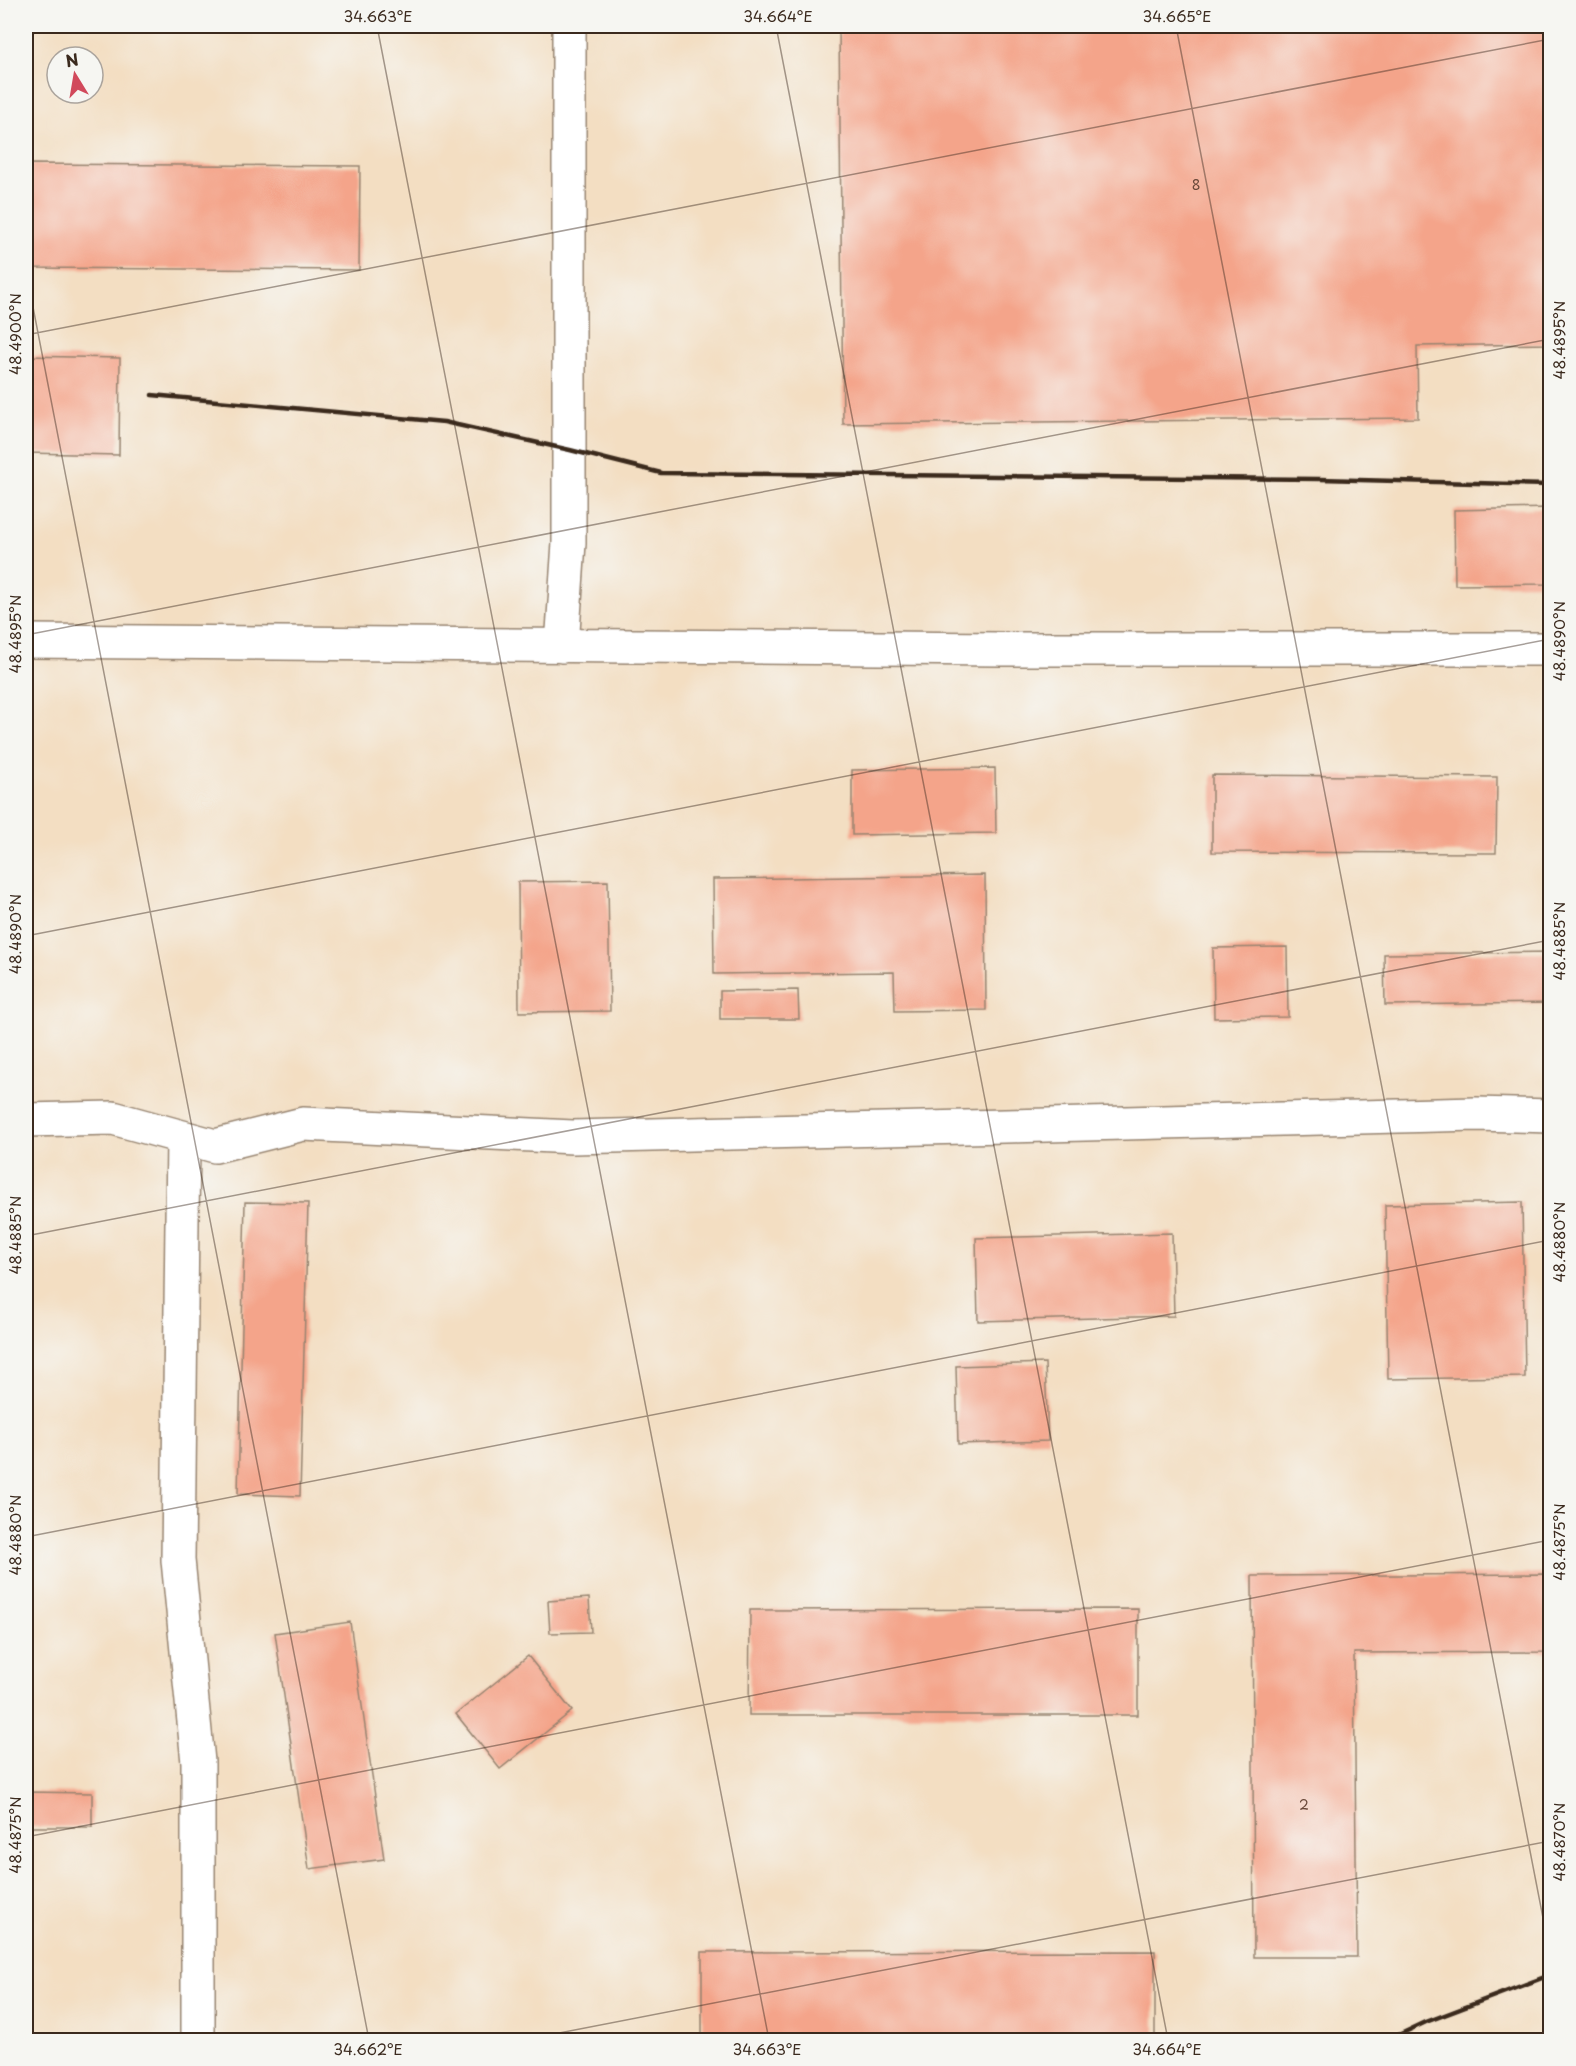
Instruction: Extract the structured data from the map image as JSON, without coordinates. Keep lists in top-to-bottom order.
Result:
{
  "house_numbers": ["8", "2"],
  "north": "top",
  "coordinates": [
    "34.663°E",
    "34.664°E",
    "34.665°E",
    "48.4900°N",
    "48.4895°N",
    "48.4890°N",
    "48.4885°N",
    "48.4880°N",
    "48.4875°N",
    "48.4870°N",
    "34.662°E"
  ]
}
